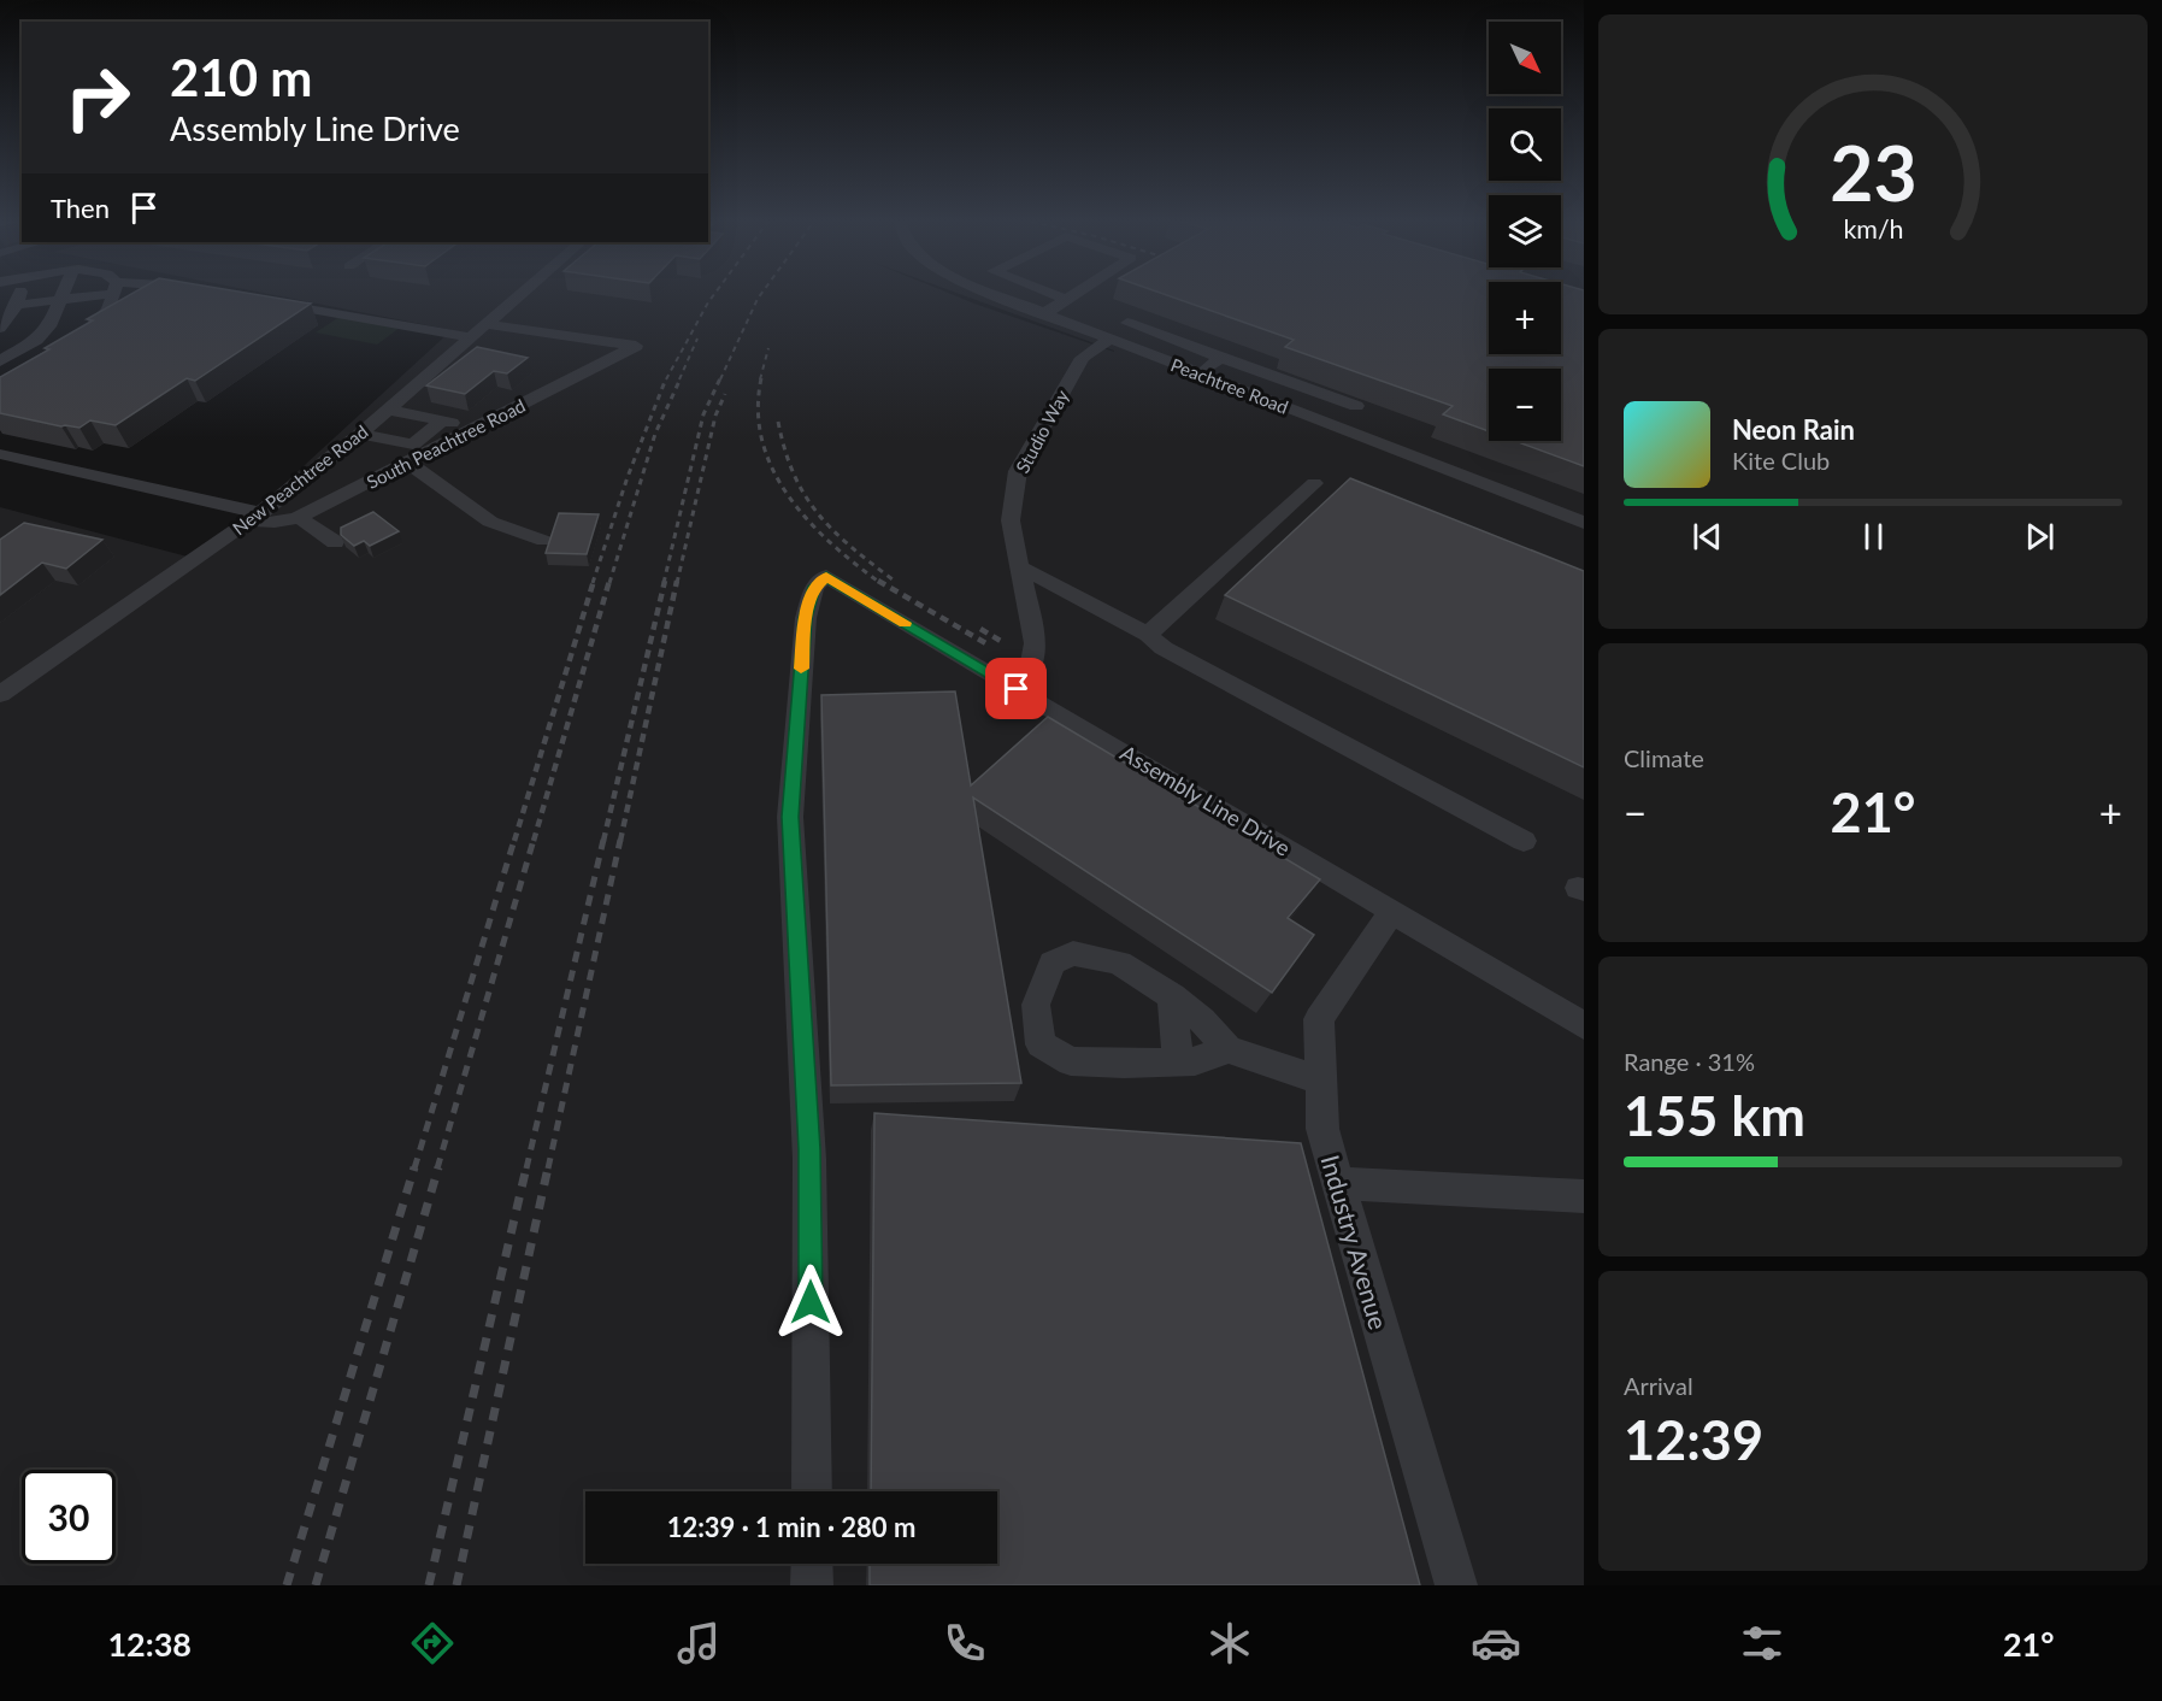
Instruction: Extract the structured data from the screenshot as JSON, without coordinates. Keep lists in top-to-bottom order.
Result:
{
  "streets": {
    "street": [
      "Peachtree Road",
      "Studio Way",
      "South Peachtree Road",
      "New Peachtree Road",
      "Assembly Line Drive",
      "Industry Avenue"
    ]
  },
  "crossings": [
    ["Peachtree Road", "Studio Way"],
    ["South Peachtree Road", "New Peachtree Road"],
    ["Assembly Line Drive", "Industry Avenue"]
  ],
  "north": "bottom right",
  "page": {
    "map_buttons": ["+", "−"],
    "turn": ["210 m", "Assembly Line Drive"],
    "then": "Then",
    "song": ["Neon Rain", "Kite Club"],
    "tile": [
      "Climate",
      ["Range · 31%", "155 km"],
      ["Arrival", "12:39"]
    ],
    "heat": ["−", "21°", "+"],
    "limit": "30",
    "trip": "12:39 · 1 min · 280 m",
    "tabs": ["12:38", "21°"],
    "gauge": ["23", "km/h"]
  }
}
